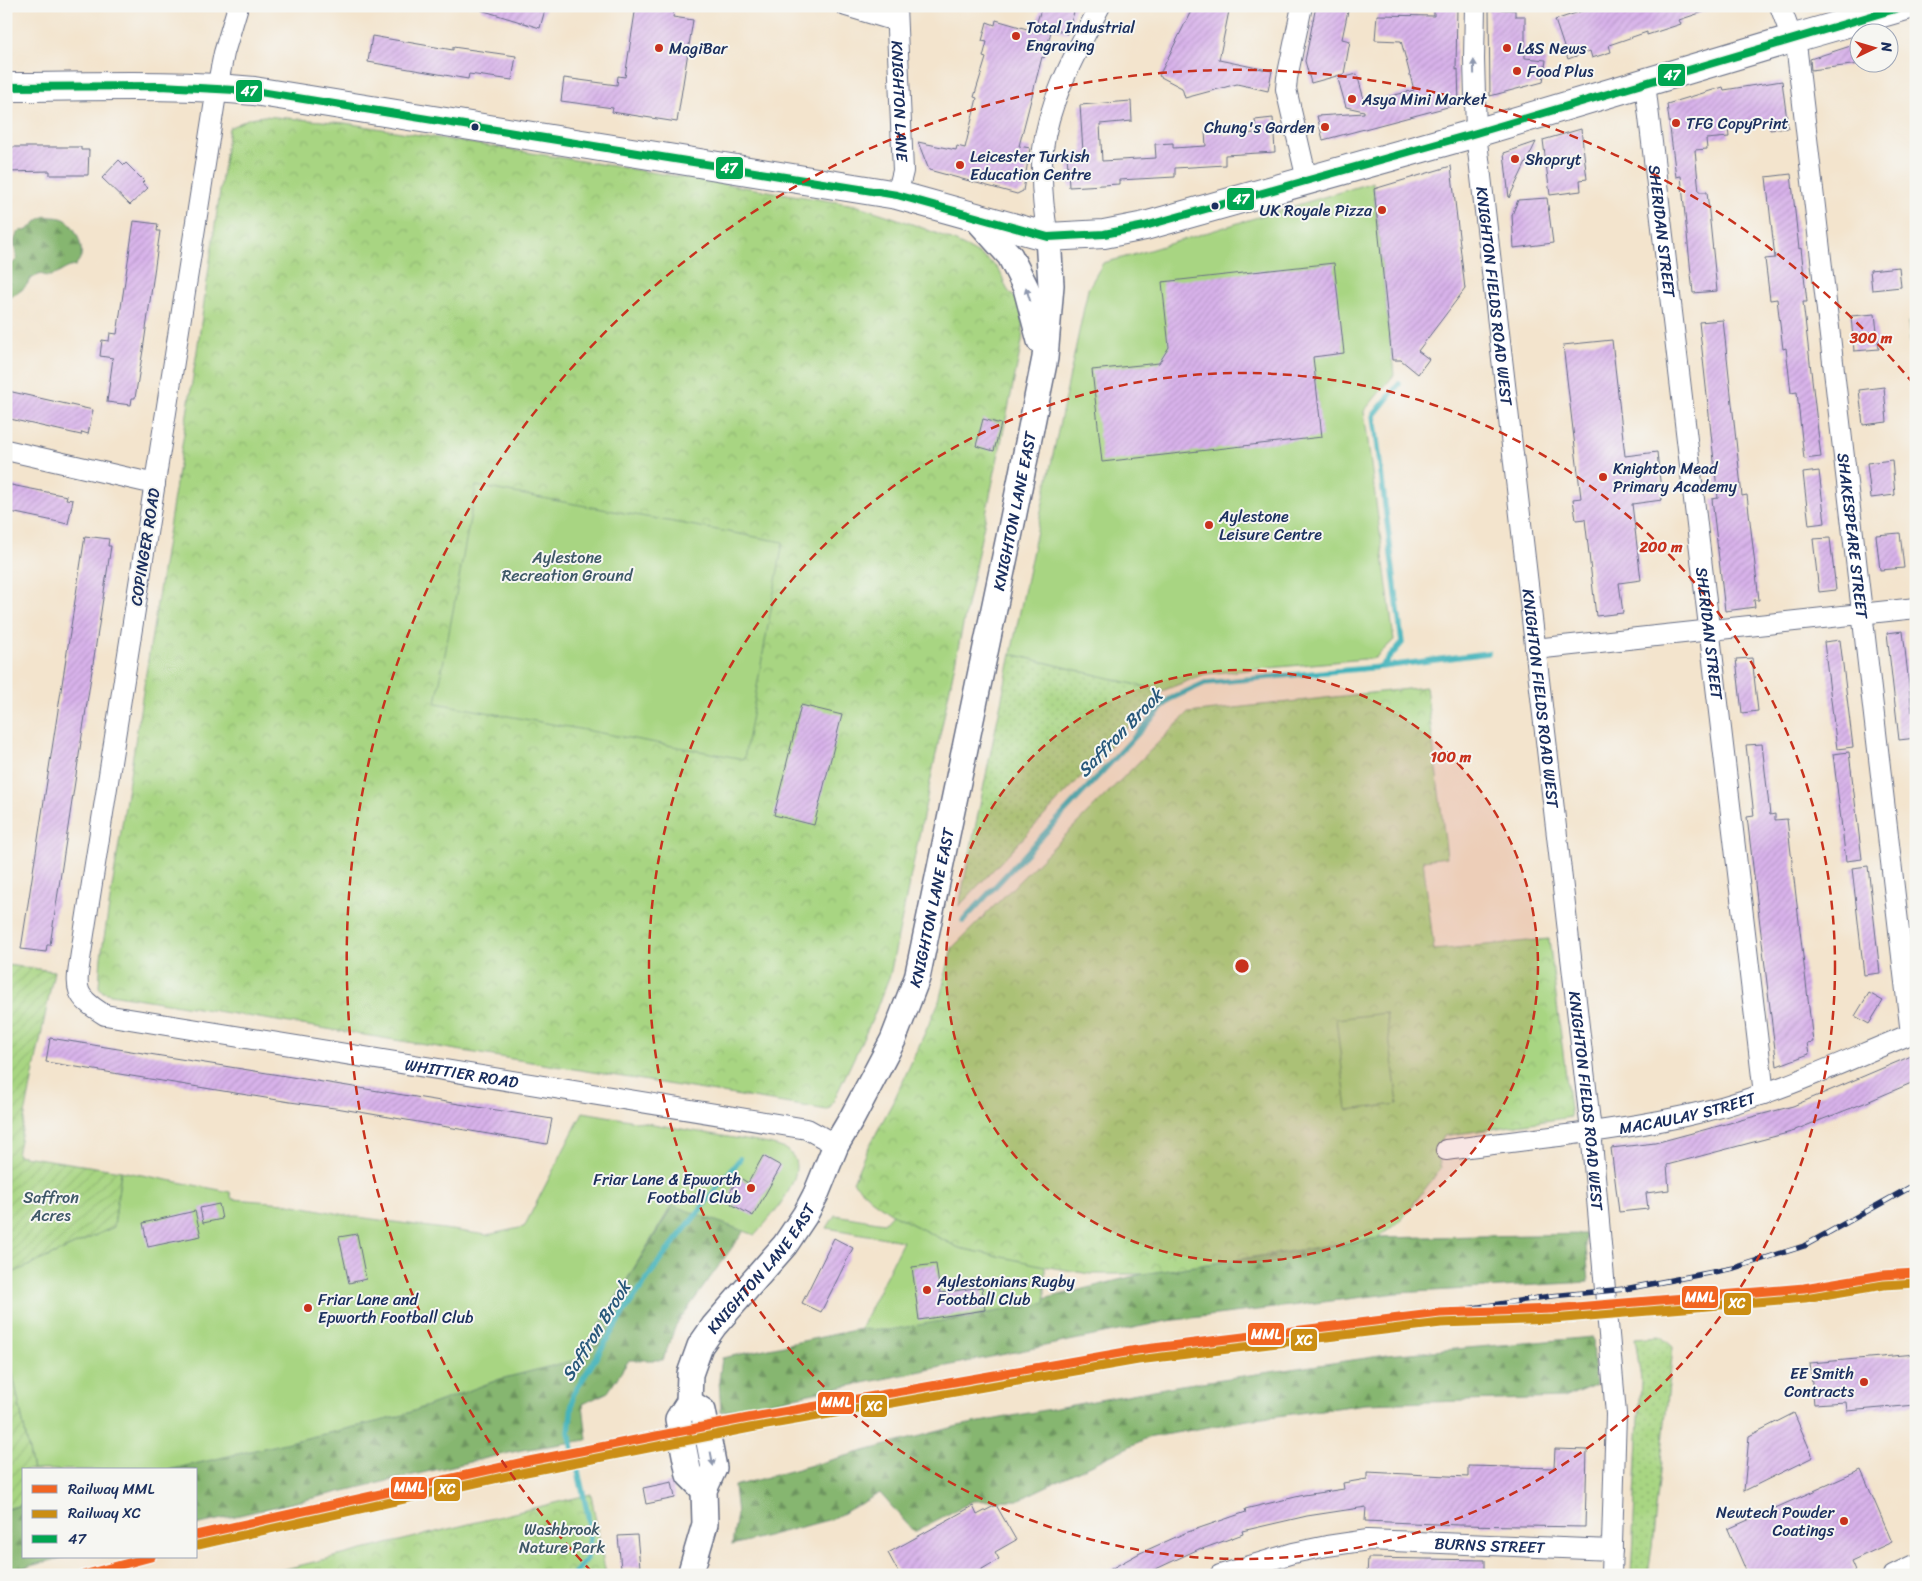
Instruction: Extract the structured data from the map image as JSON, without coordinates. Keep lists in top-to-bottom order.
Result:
{
  "streets": {
    "street": [
      "KNIGHTON LANE",
      "SHERIDAN STREET",
      "KNIGHTON FIELDS ROAD WEST",
      "KNIGHTON LANE EAST",
      "SHAKESPEARE STREET",
      "COPINGER ROAD",
      "WHITTIER ROAD",
      "MACAULAY STREET",
      "BURNS STREET"
    ]
  },
  "crossings": [
    ["SHERIDAN STREET", "MACAULAY STREET"],
    ["KNIGHTON FIELDS ROAD WEST", "MACAULAY STREET"],
    ["KNIGHTON FIELDS ROAD WEST", "BURNS STREET"],
    ["KNIGHTON LANE EAST", "WHITTIER ROAD"],
    ["SHAKESPEARE STREET", "MACAULAY STREET"],
    ["COPINGER ROAD", "WHITTIER ROAD"]
  ],
  "water": ["Saffron Brook"],
  "parks": ["Aylestone Recreation Ground", "Saffron Acres", "Washbrook Nature Park"],
  "places": [
    "Total Industrial Engraving",
    "MagiBar",
    "L&S News",
    "Food Plus",
    "Asya Mini Market",
    "TFG CopyPrint",
    "Chung's Garden",
    "Shopryt",
    "Leicester Turkish Education Centre",
    "UK Royale Pizza",
    "Knighton Mead Primary Academy",
    "Aylestone Leisure Centre",
    "Friar Lane & Epworth Football Club",
    "Aylestonians Rugby Football Club",
    "Friar Lane and Epworth Football Club",
    "EE Smith Contracts",
    "Newtech Powder Coatings"
  ],
  "lines": ["transit line 47", "rail line MML", "rail line XC"],
  "legend": ["Railway MML", "Railway XC", "47"],
  "north": "right",
  "rings": ["300 m", "200 m", "100 m"]
}
